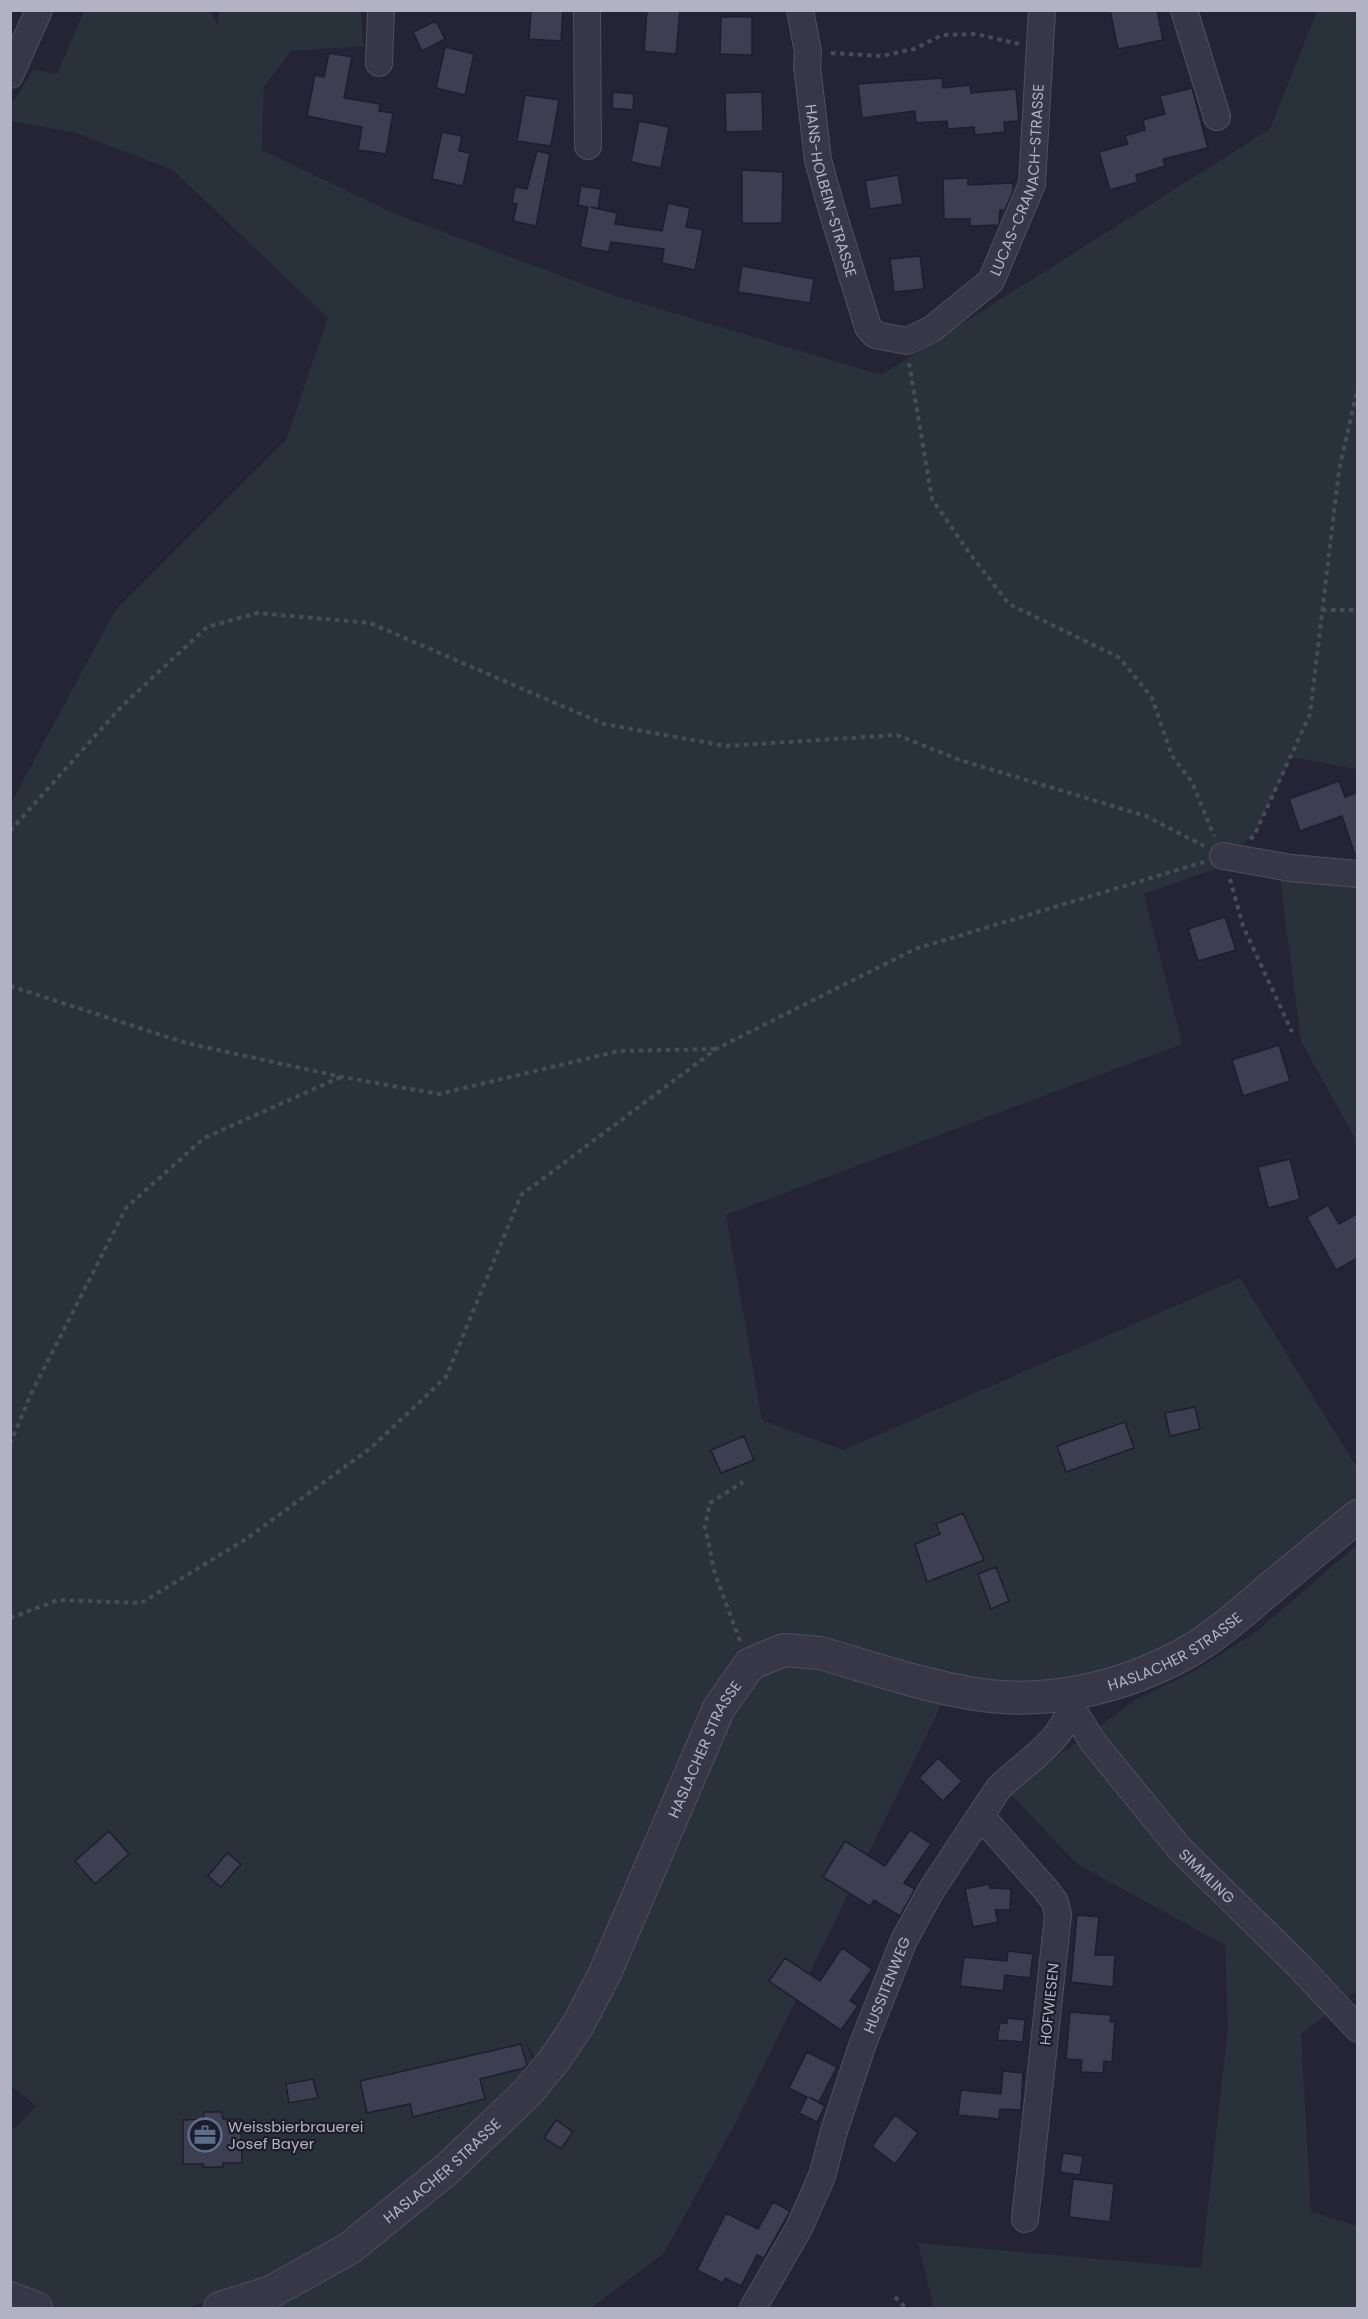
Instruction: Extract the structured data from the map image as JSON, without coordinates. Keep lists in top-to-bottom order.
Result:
{
  "streets": {
    "street": [
      "LUCAS-CRANACH-STRASSE",
      "HANS-HOLBEIN-STRASSE",
      "HASLACHER STRASSE",
      "SIMMLING",
      "HUSSITENWEG",
      "HOFWIESEN"
    ]
  },
  "crossings": [
    ["LUCAS-CRANACH-STRASSE", "HANS-HOLBEIN-STRASSE"],
    ["HASLACHER STRASSE", "SIMMLING"],
    ["HASLACHER STRASSE", "HUSSITENWEG"],
    ["SIMMLING", "HUSSITENWEG"],
    ["HUSSITENWEG", "HOFWIESEN"]
  ],
  "places": {
    "office": ["Weissbierbrauerei Josef Bayer"]
  }
}
